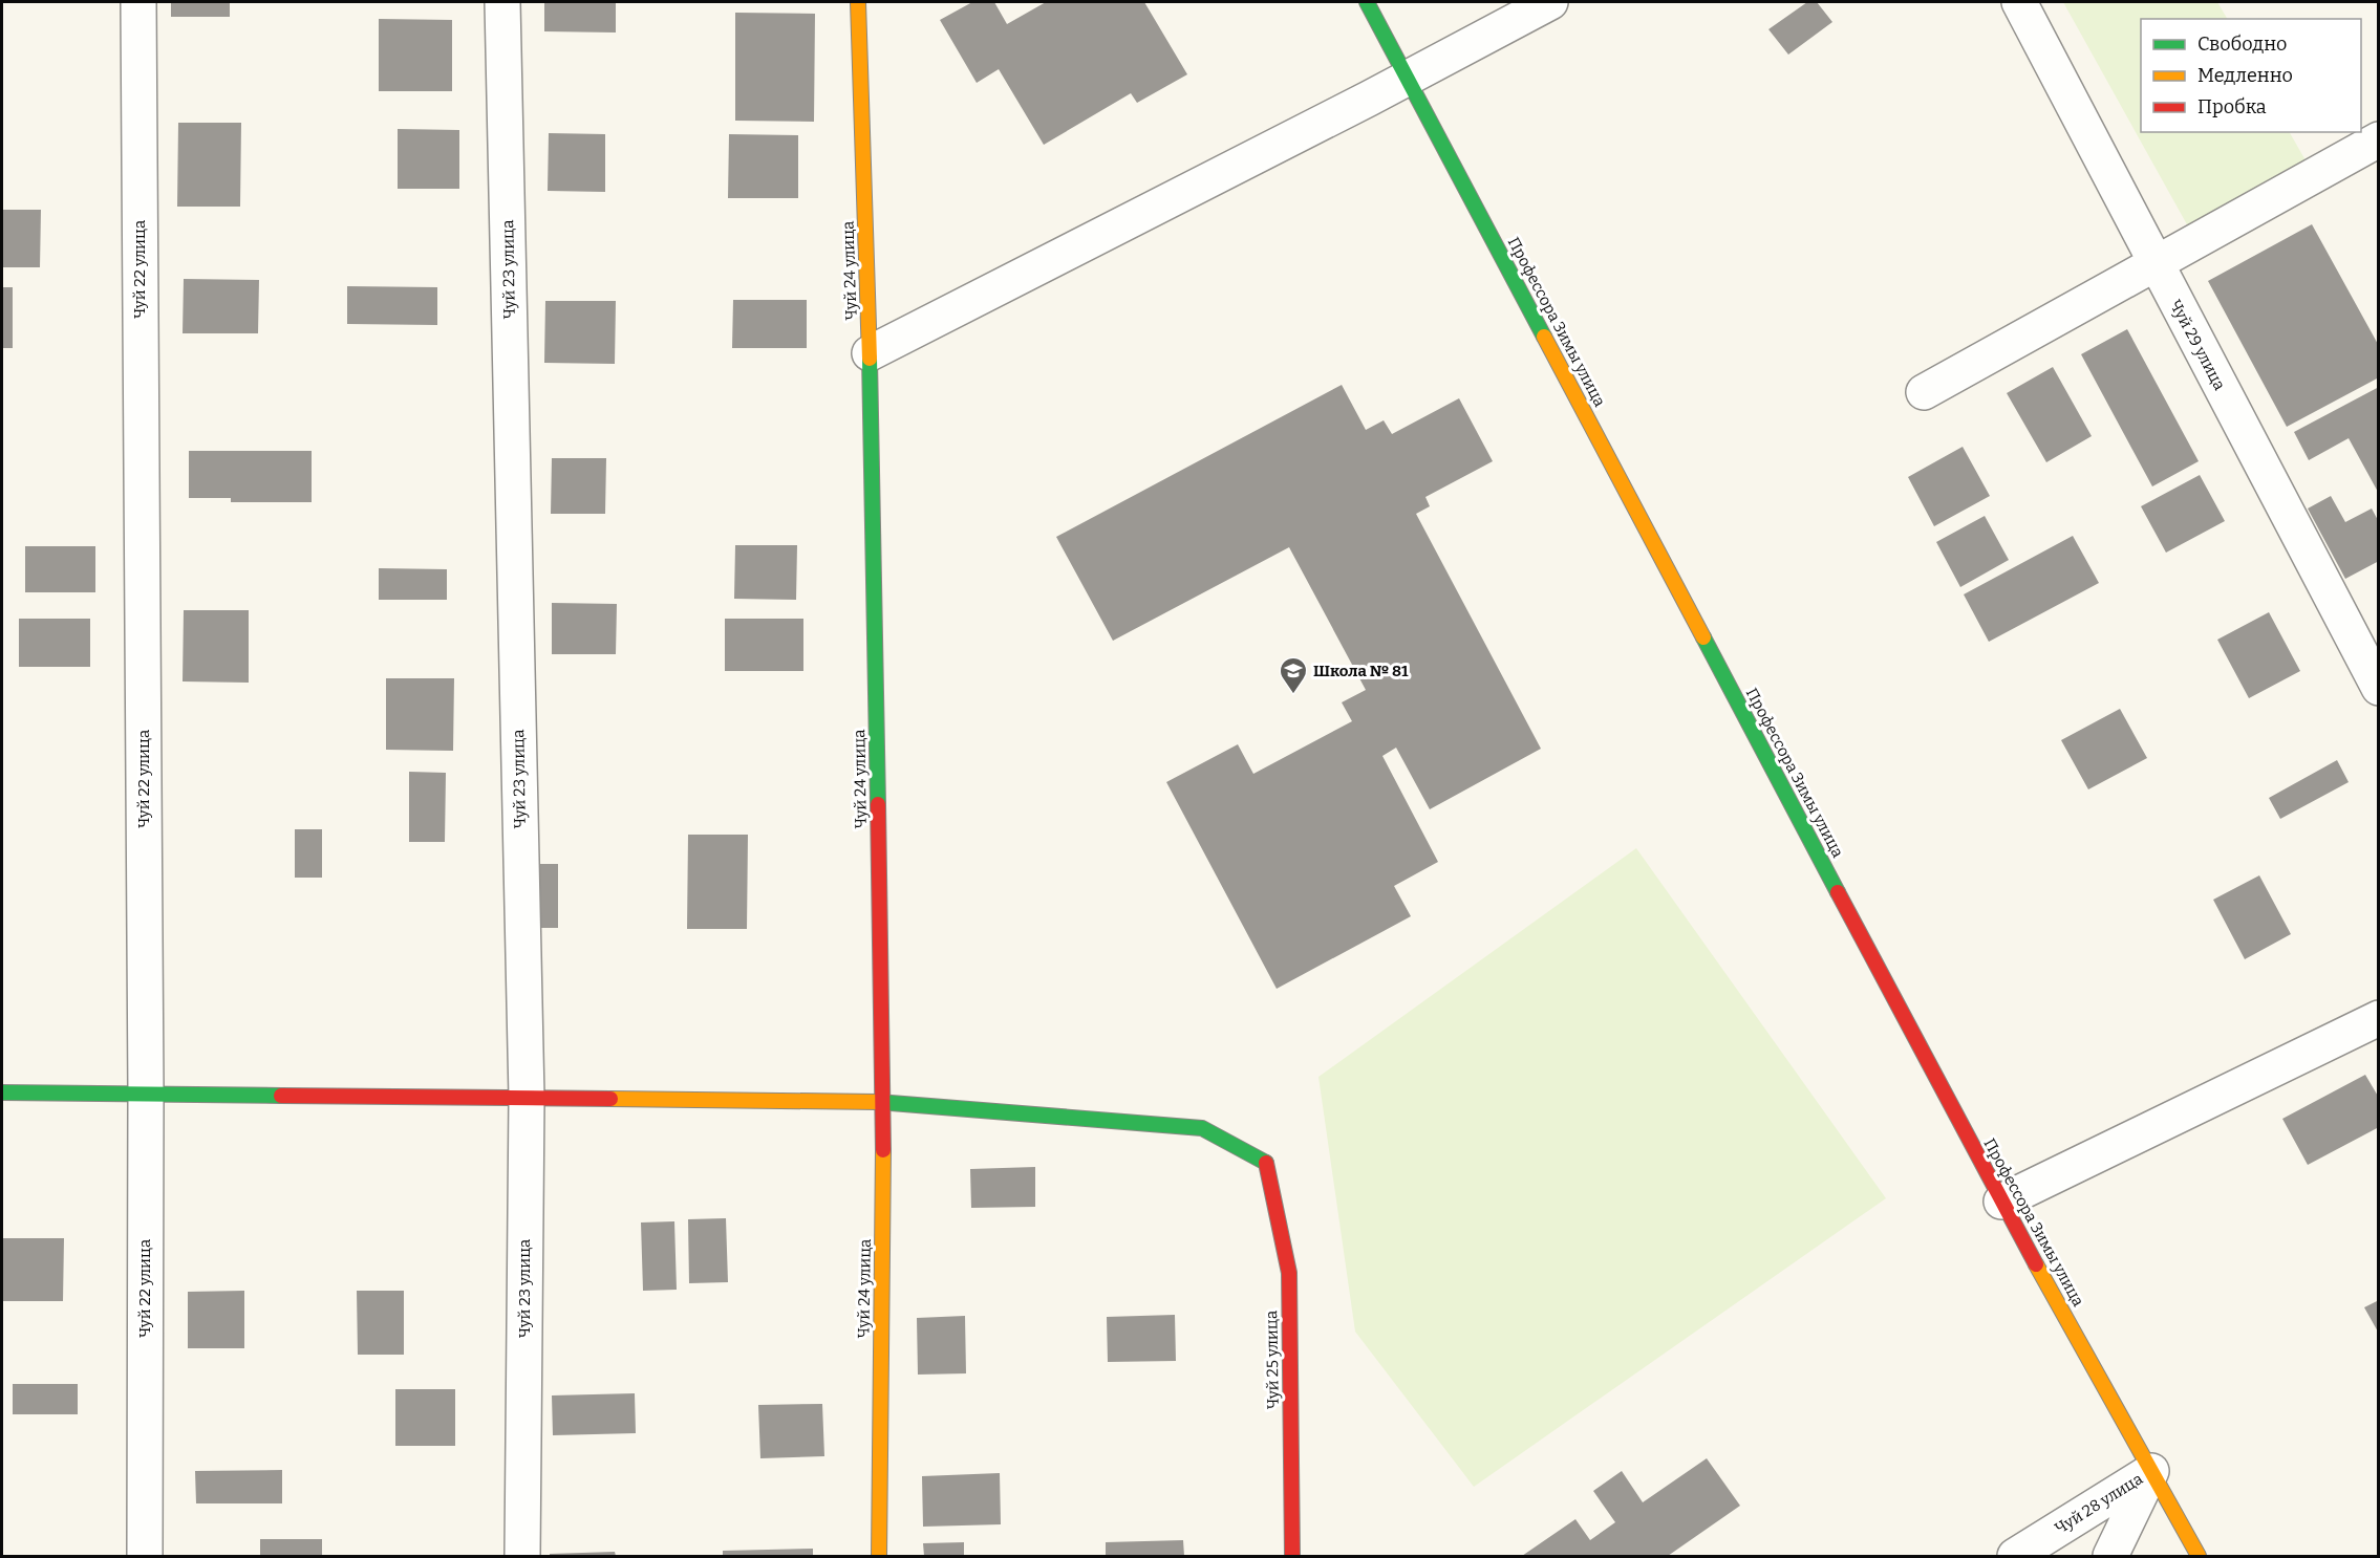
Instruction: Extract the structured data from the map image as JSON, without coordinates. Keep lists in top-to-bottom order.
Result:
{
  "streets": {
    "street": [
      "Чуй 22 улица",
      "Чуй 23 улица",
      "Чуй 24 улица",
      "Профессора Зимы улица",
      "Чуй 29 улица",
      "Чуй 25 улица",
      "Чуй 28 улица"
    ]
  },
  "crossings": [
    ["Чуй 24 улица", "Чуй 25 улица"],
    ["Профессора Зимы улица", "Чуй 28 улица"]
  ],
  "places": {
    "school or university": ["Школа № 81"]
  },
  "legend": ["Свободно", "Медленно", "Пробка"]
}
